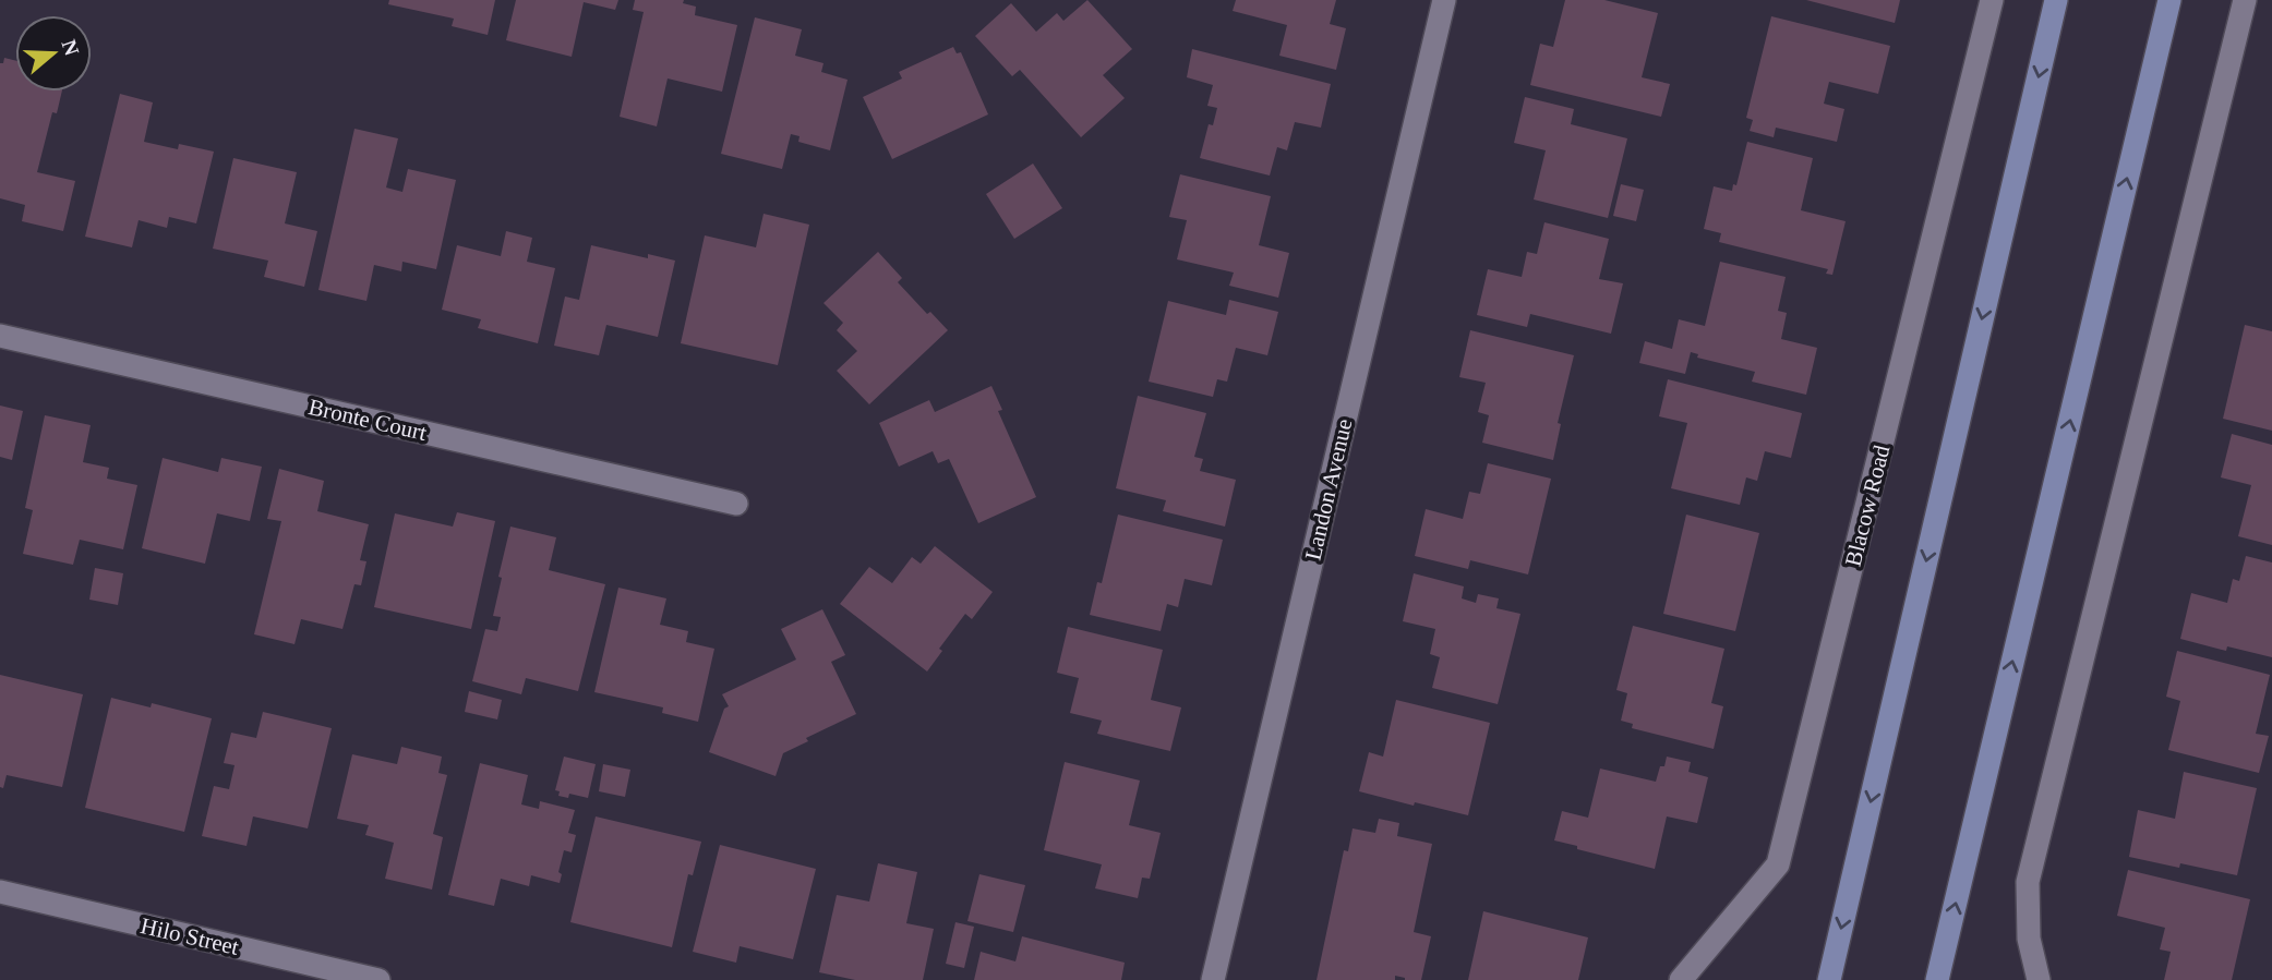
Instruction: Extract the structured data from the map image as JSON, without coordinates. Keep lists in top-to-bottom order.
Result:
{
  "streets": {
    "street": [
      "Bronte Court",
      "Landon Avenue",
      "Blacow Road",
      "Hilo Street"
    ]
  },
  "north": "right"
}
